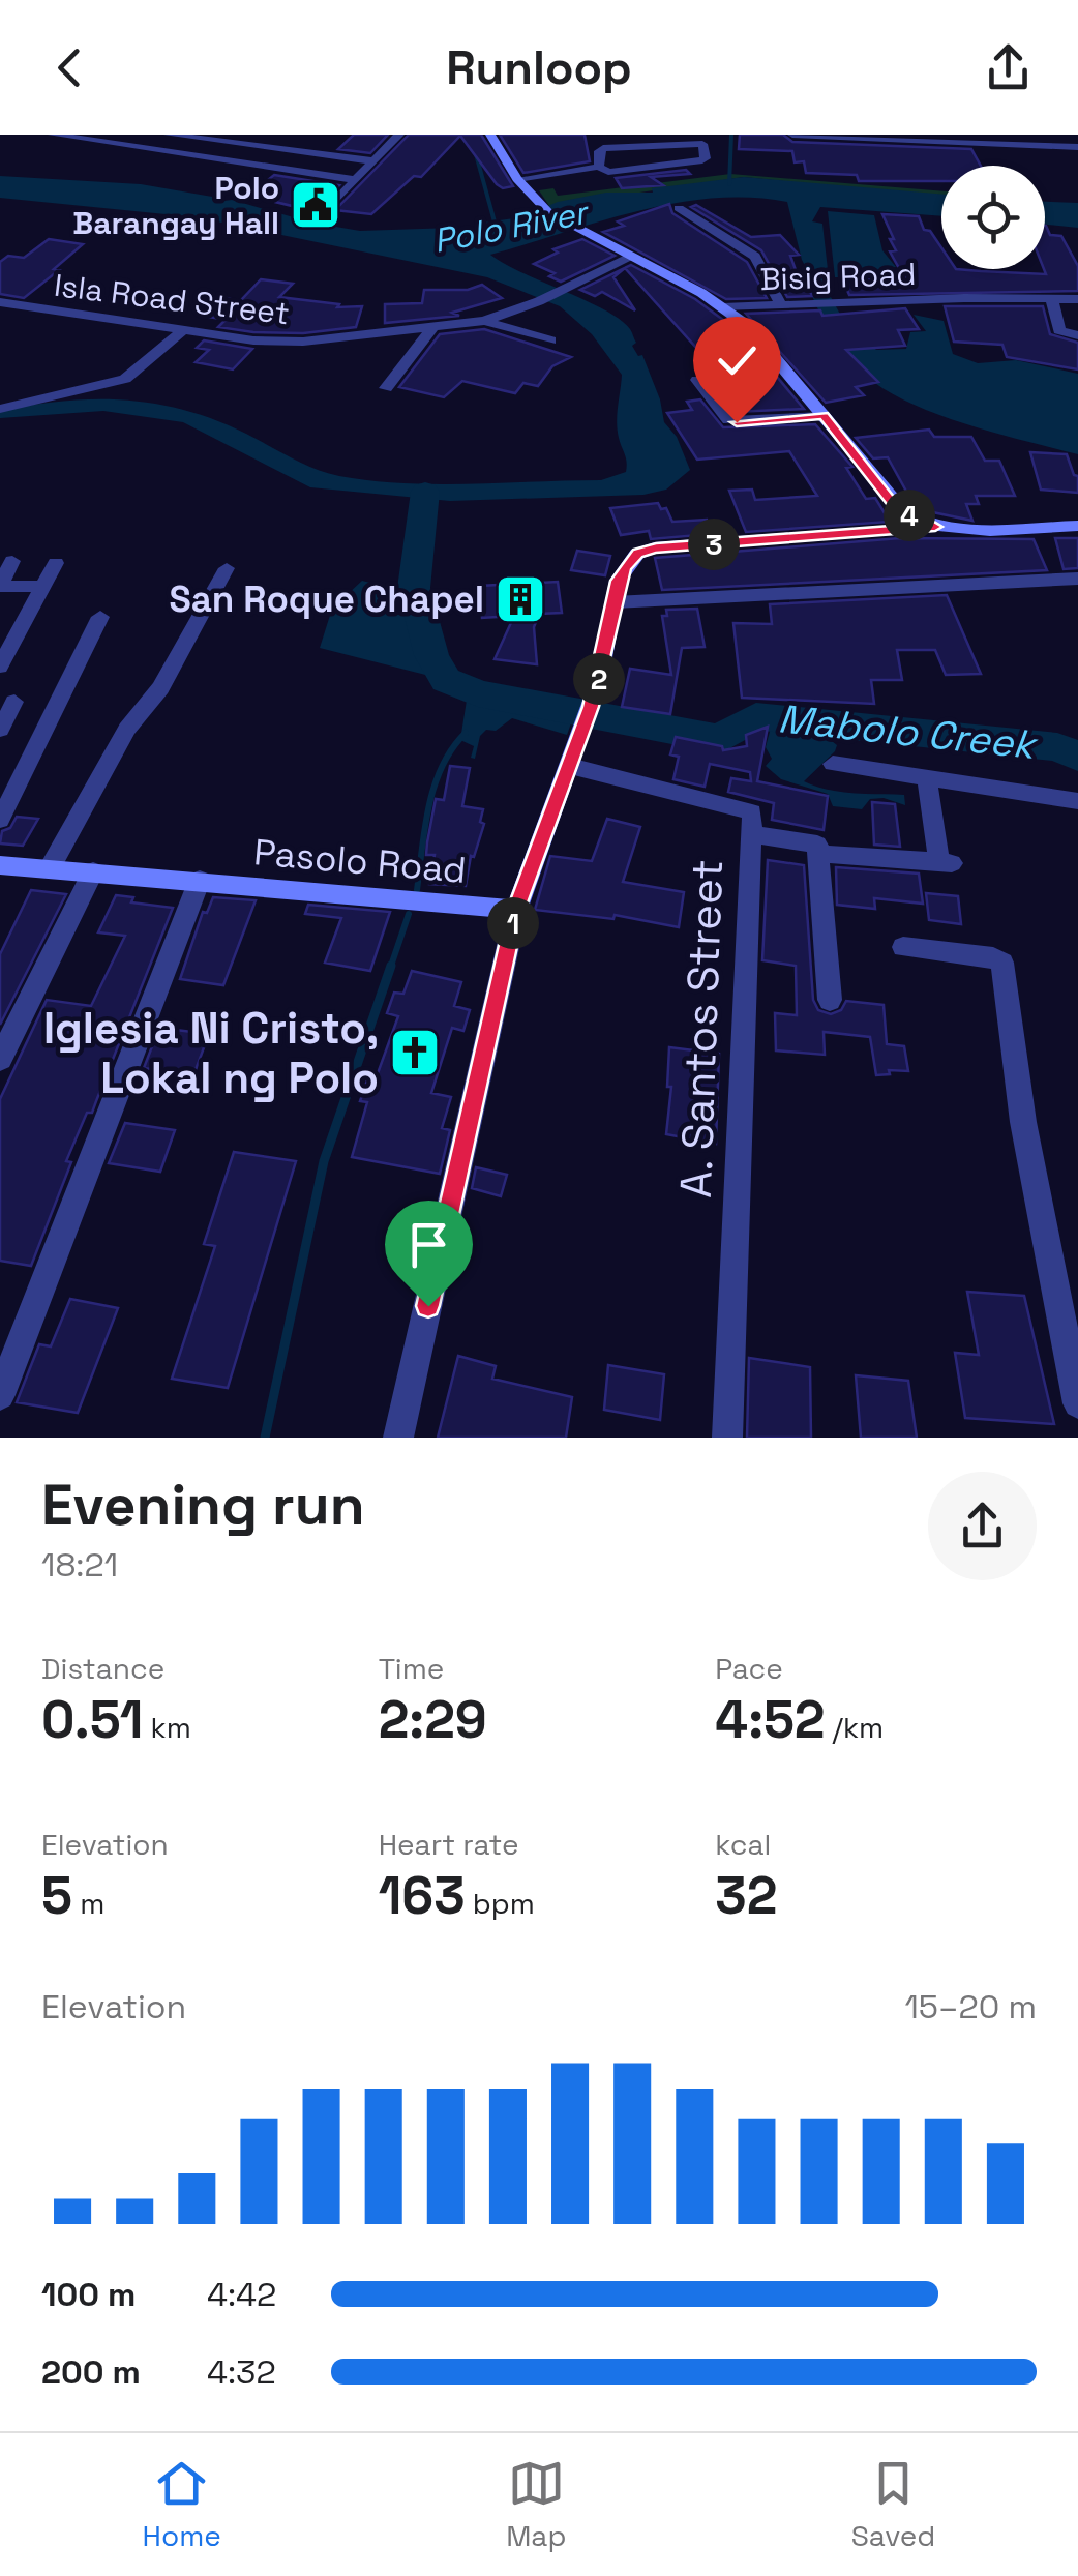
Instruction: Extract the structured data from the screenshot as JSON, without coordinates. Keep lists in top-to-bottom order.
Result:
{
  "streets": {
    "main road": ["Pasolo Road"],
    "street": ["Bisig Road", "Isla Road Street", "A. Santos Street"]
  },
  "water": ["Polo River", "Mabolo Creek"],
  "places": {
    "public building": ["Polo Barangay Hall"],
    "building": ["San Roque Chapel"],
    "church": ["Iglesia Ni Cristo, Lokal ng Polo"]
  },
  "page": {
    "header": "Runloop",
    "pins": [
      "4",
      "3",
      "2",
      "1"
    ],
    "heading": ["Evening run", "18:21"],
    "stats": [
      ["Distance", "0.51 km"],
      ["Time", "2:29"],
      ["Pace", "4:52 /km"],
      ["Elevation", "5 m"],
      ["Heart rate", "163 bpm"],
      ["kcal", "32"]
    ],
    "chart": ["Elevation", "15–20 m"],
    "list": [
      {
        "name": "100 m",
        "note": "4:42"
      },
      {
        "name": "200 m",
        "note": "4:32"
      }
    ],
    "tabs": ["Home", "Map", "Saved"]
  }
}
